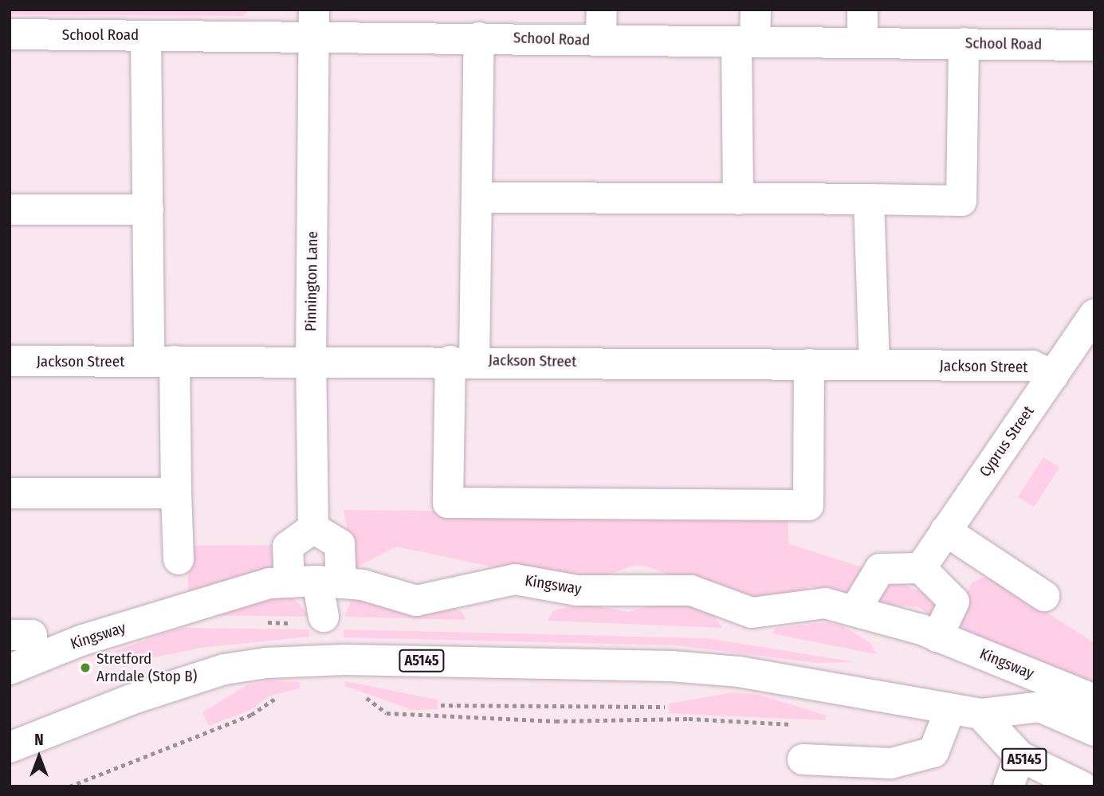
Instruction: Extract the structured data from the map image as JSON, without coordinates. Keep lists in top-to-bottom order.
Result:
{
  "streets": {
    "street": [
      "School Road",
      "Pinnington Lane",
      "Jackson Street",
      "Cyprus Street",
      "Kingsway",
      "A5145"
    ]
  },
  "crossings": [
    ["School Road", "Pinnington Lane"],
    ["Pinnington Lane", "Jackson Street"],
    ["Jackson Street", "Cyprus Street"]
  ],
  "places": ["Stretford Arndale (Stop B)"],
  "north": "top"
}
